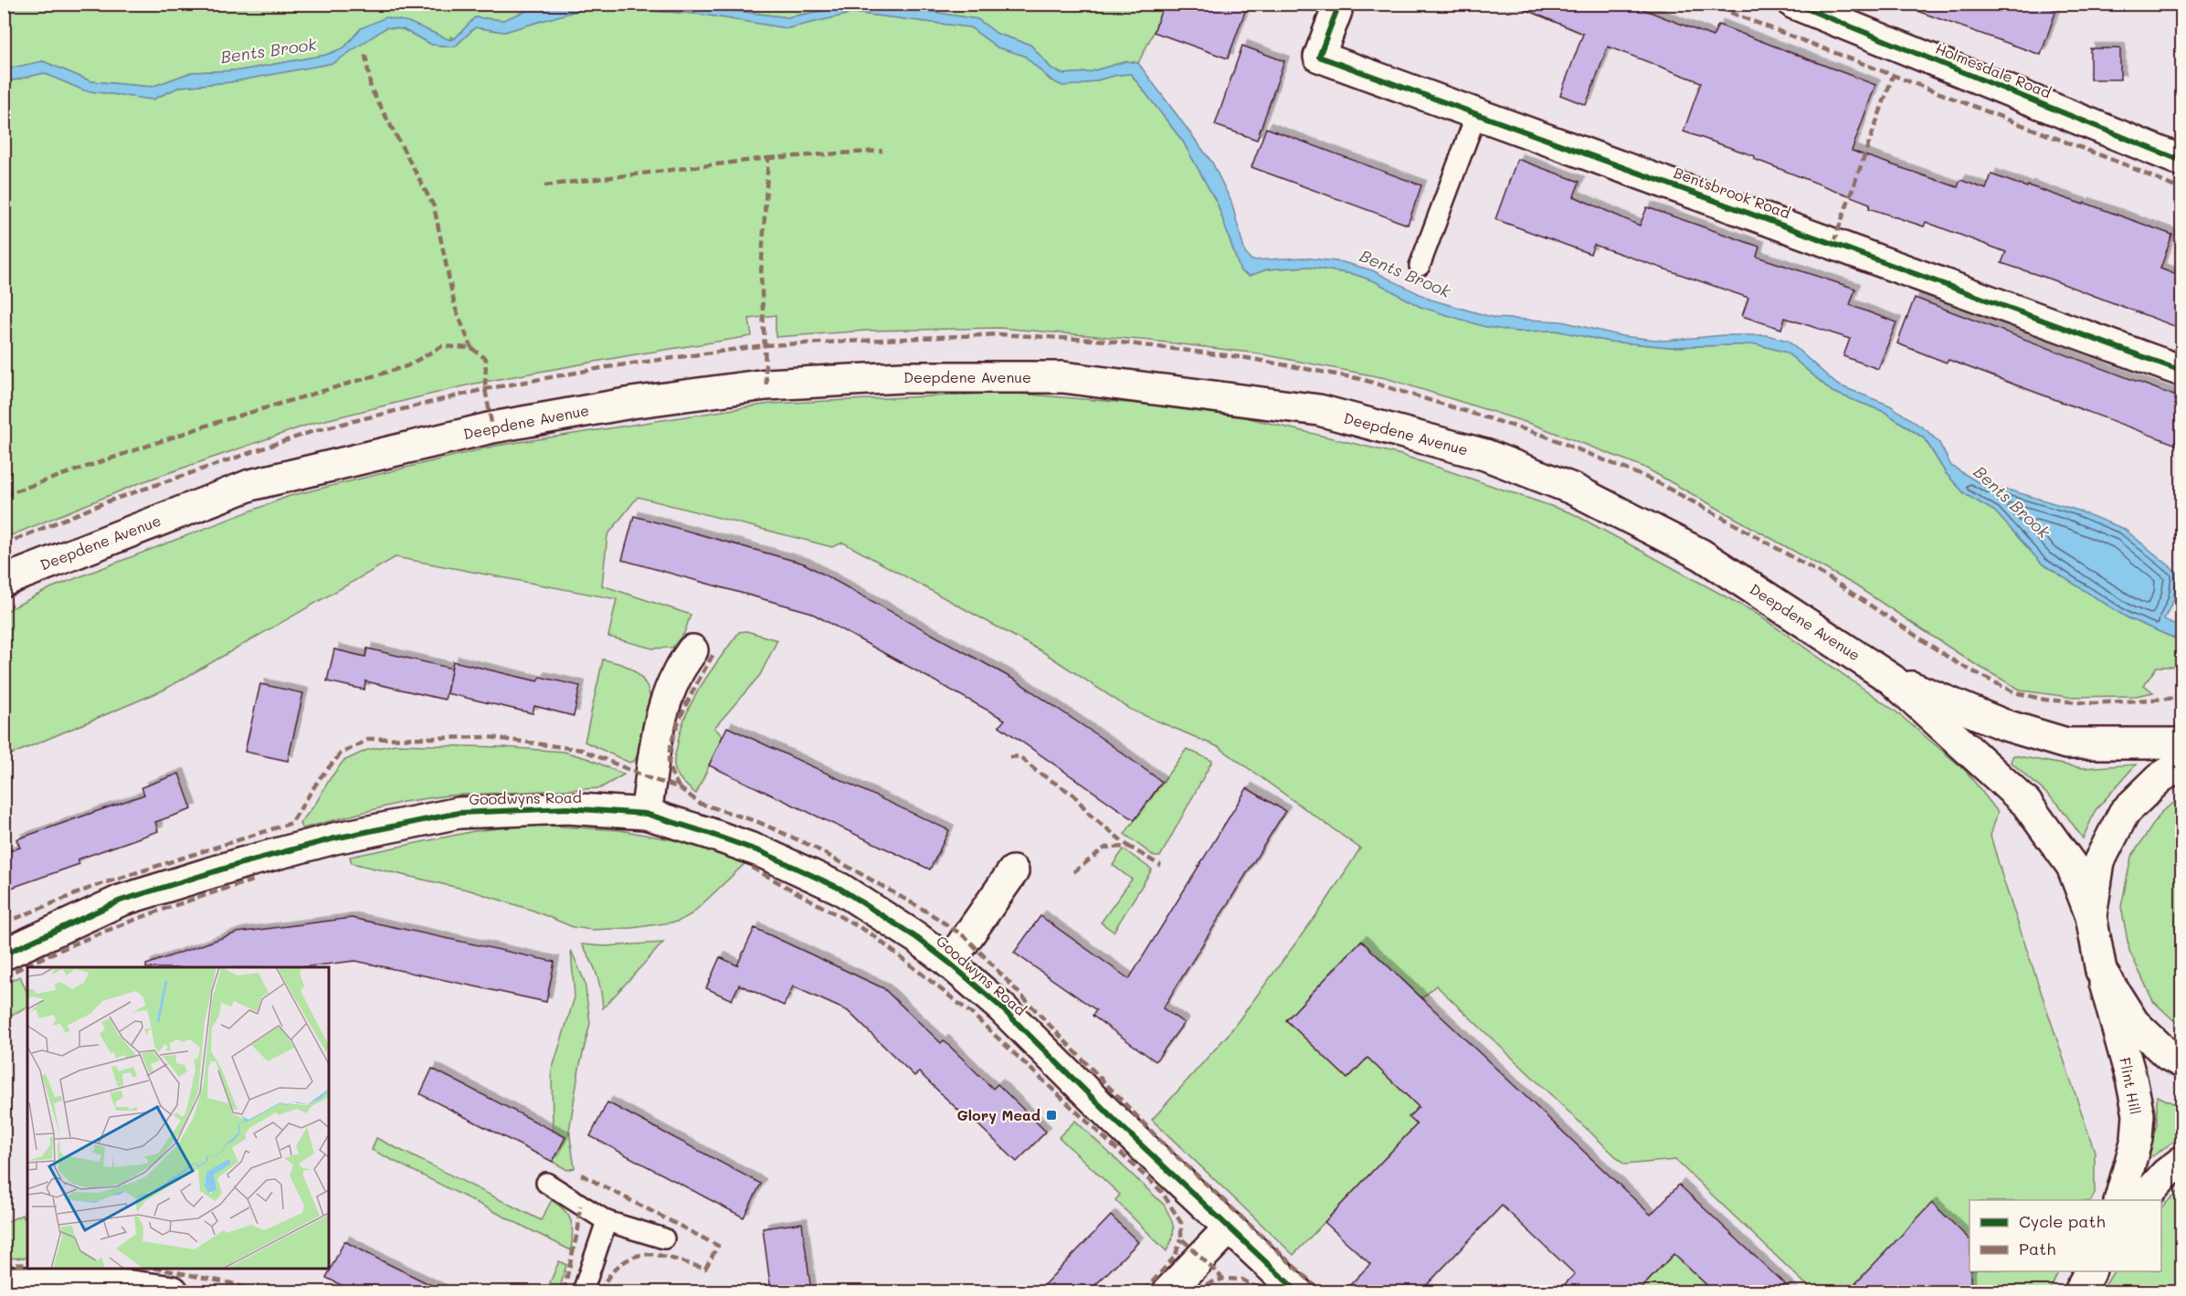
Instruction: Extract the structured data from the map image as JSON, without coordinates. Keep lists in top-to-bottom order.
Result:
{
  "streets": {
    "main road": [
      "Holmesdale Road",
      "Bentsbrook Road",
      "Deepdene Avenue",
      "Goodwyns Road",
      "Flint Hill"
    ]
  },
  "crossings": [
    ["Deepdene Avenue", "Flint Hill"]
  ],
  "water": ["Bents Brook"],
  "places": {
    "transit": ["Glory Mead"]
  },
  "legend": ["Cycle path", "Path"]
}
